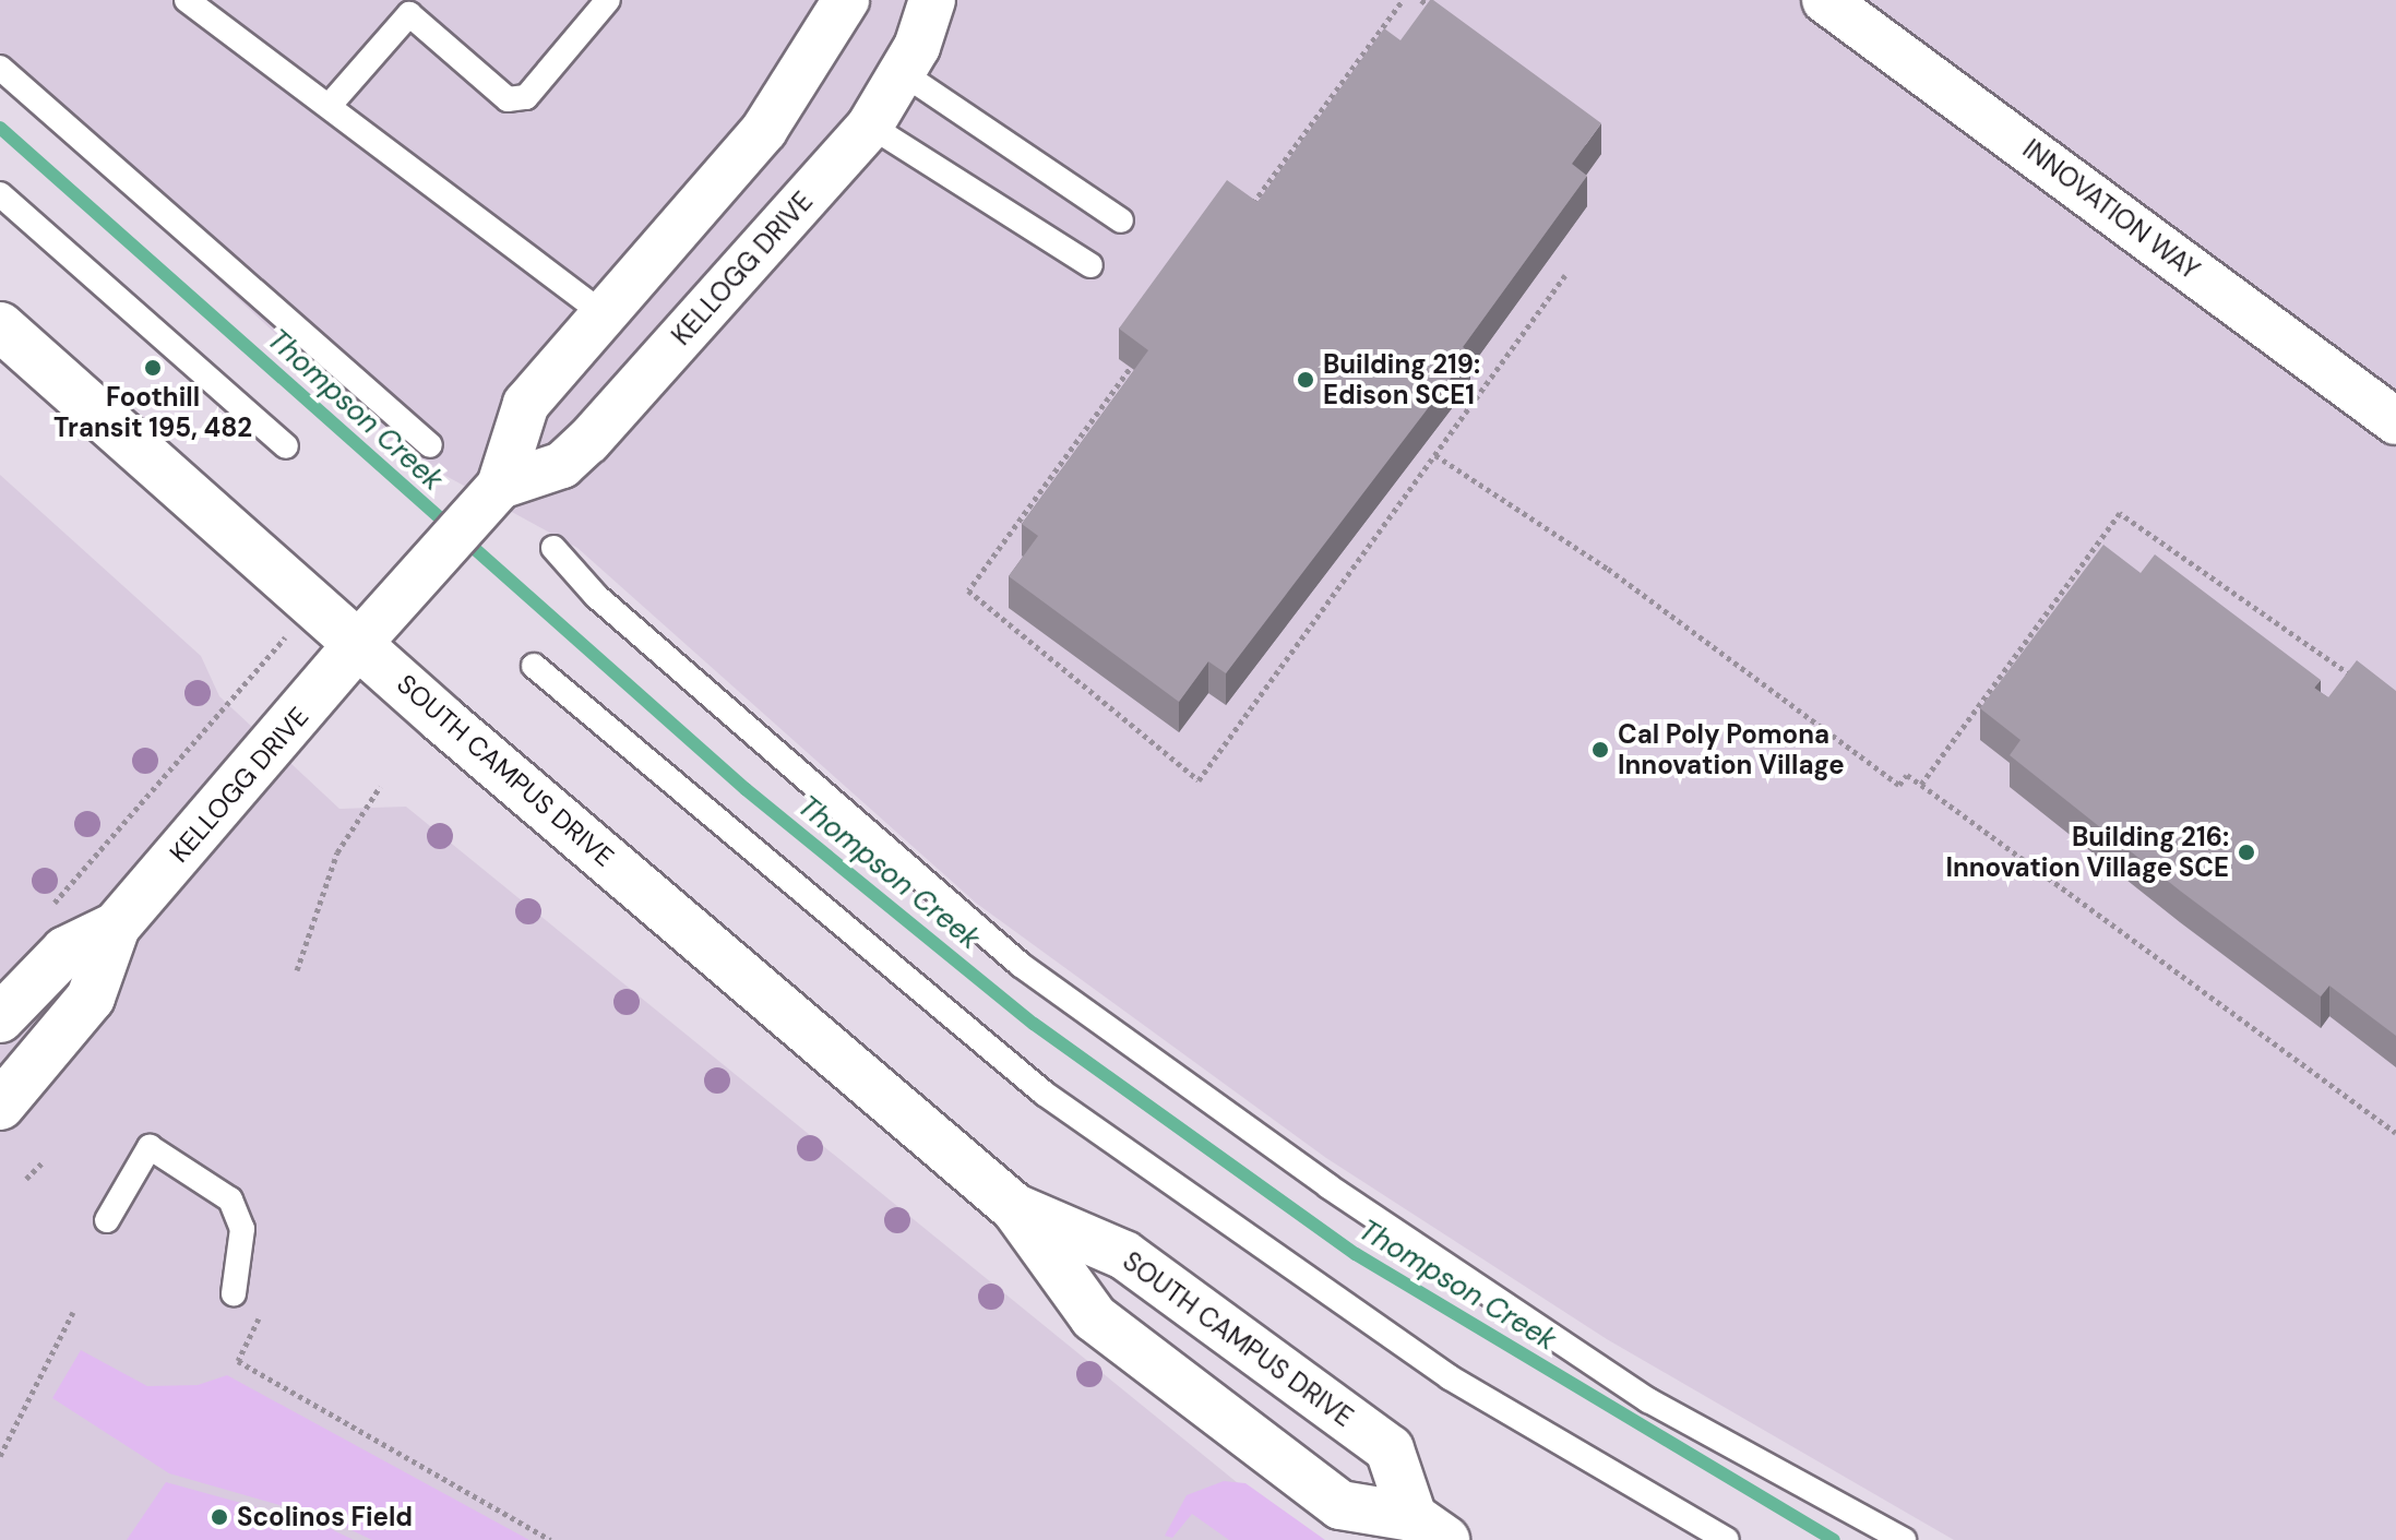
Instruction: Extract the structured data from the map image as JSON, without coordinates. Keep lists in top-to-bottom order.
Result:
{
  "streets": {
    "street": ["INNOVATION WAY", "KELLOGG DRIVE", "SOUTH CAMPUS DRIVE"]
  },
  "crossings": [
    ["KELLOGG DRIVE", "SOUTH CAMPUS DRIVE"]
  ],
  "water": ["Thompson Creek"],
  "places": [
    "Foothill Transit 195, 482",
    "Building 219: Edison SCE1",
    "Cal Poly Pomona Innovation Village",
    "Building 216: Innovation Village SCE",
    "Scolinos Field"
  ]
}
